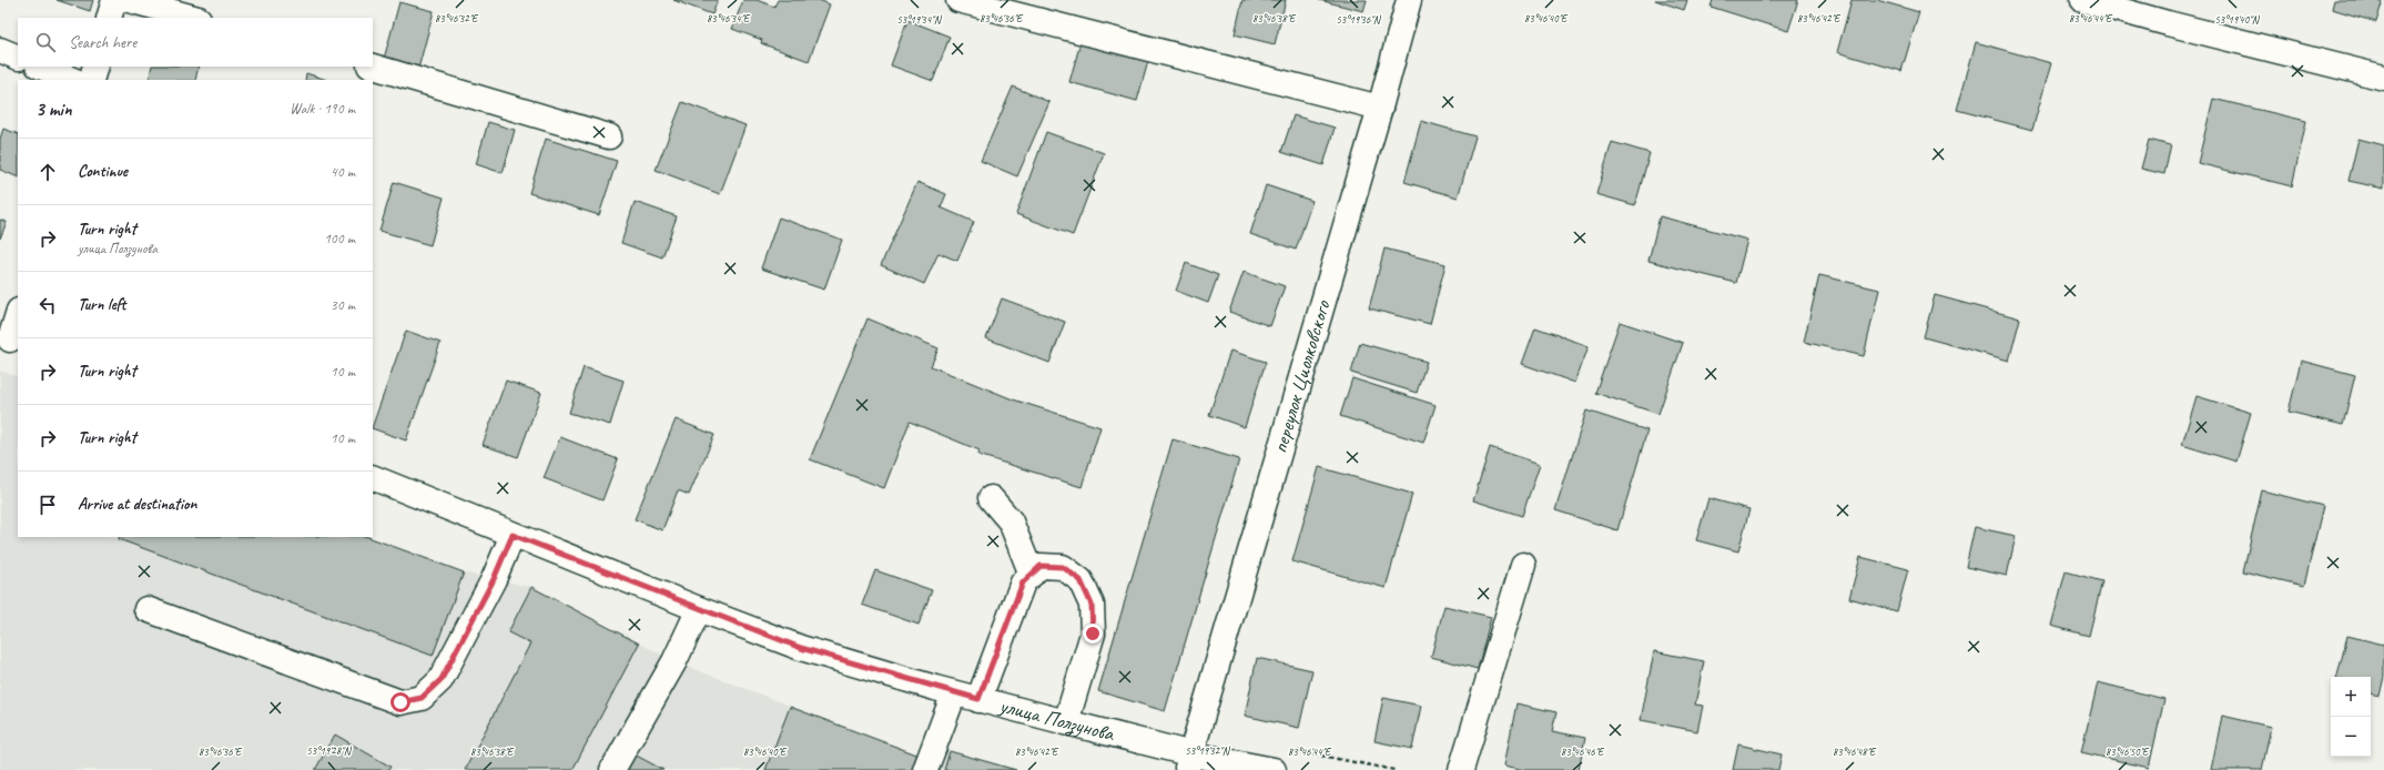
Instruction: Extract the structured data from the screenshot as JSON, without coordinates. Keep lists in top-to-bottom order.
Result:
{
  "streets": {
    "street": ["переулок Циолковского", "улица Ползунова"]
  },
  "crossings": [
    ["переулок Циолковского", "улица Ползунова"]
  ],
  "page": {
    "search": "Search here",
    "heading": ["3 min", "Walk · 190 m"],
    "list": [
      ["Continue", "40 m"],
      ["Turn right", "улица Ползунова", "100 m"],
      ["Turn left", "30 m"],
      ["Turn right", "10 m"],
      ["Turn right", "10 m"],
      "Arrive at destination"
    ],
    "map_buttons": ["+", "−"]
  },
  "coordinates": [
    "83°46'32\"E",
    "83°46'34\"E",
    "83°46'36\"E",
    "83°46'38\"E",
    "83°46'40\"E",
    "83°46'42\"E",
    "83°46'44\"E",
    "53°19'40\"N",
    "53°19'34\"N",
    "53°19'36\"N",
    "53°19'28\"N",
    "53°19'32\"N",
    "83°46'46\"E",
    "83°46'48\"E",
    "83°46'50\"E"
  ]
}
